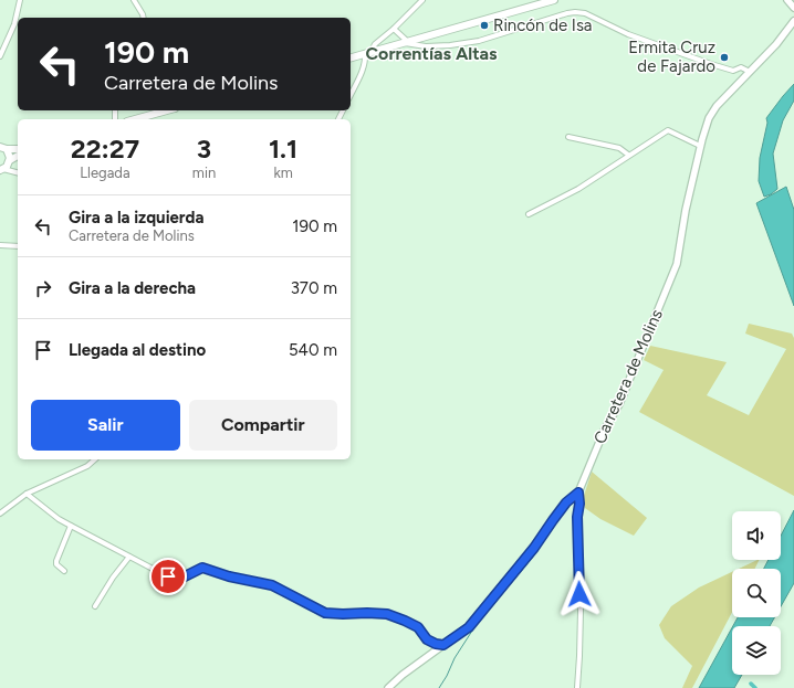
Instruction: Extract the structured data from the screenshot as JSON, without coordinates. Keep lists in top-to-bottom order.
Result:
{
  "streets": {
    "street": ["Carretera de Molins"]
  },
  "districts": ["Correntías Altas"],
  "places": ["Rincón de Isa", "Ermita Cruz de Fajardo"],
  "page": {
    "turn": ["190 m", "Carretera de Molins"],
    "eta": [
      "22:27",
      "Llegada",
      "3",
      "min",
      "1.1",
      "km"
    ],
    "list": [
      {
        "name": "Gira a la izquierda",
        "note": "Carretera de Molins",
        "value": "190 m"
      },
      {
        "name": "Gira a la derecha",
        "value": "370 m"
      },
      {
        "name": "Llegada al destino",
        "value": "540 m"
      }
    ],
    "buttons": ["Salir", "Compartir"]
  }
}
